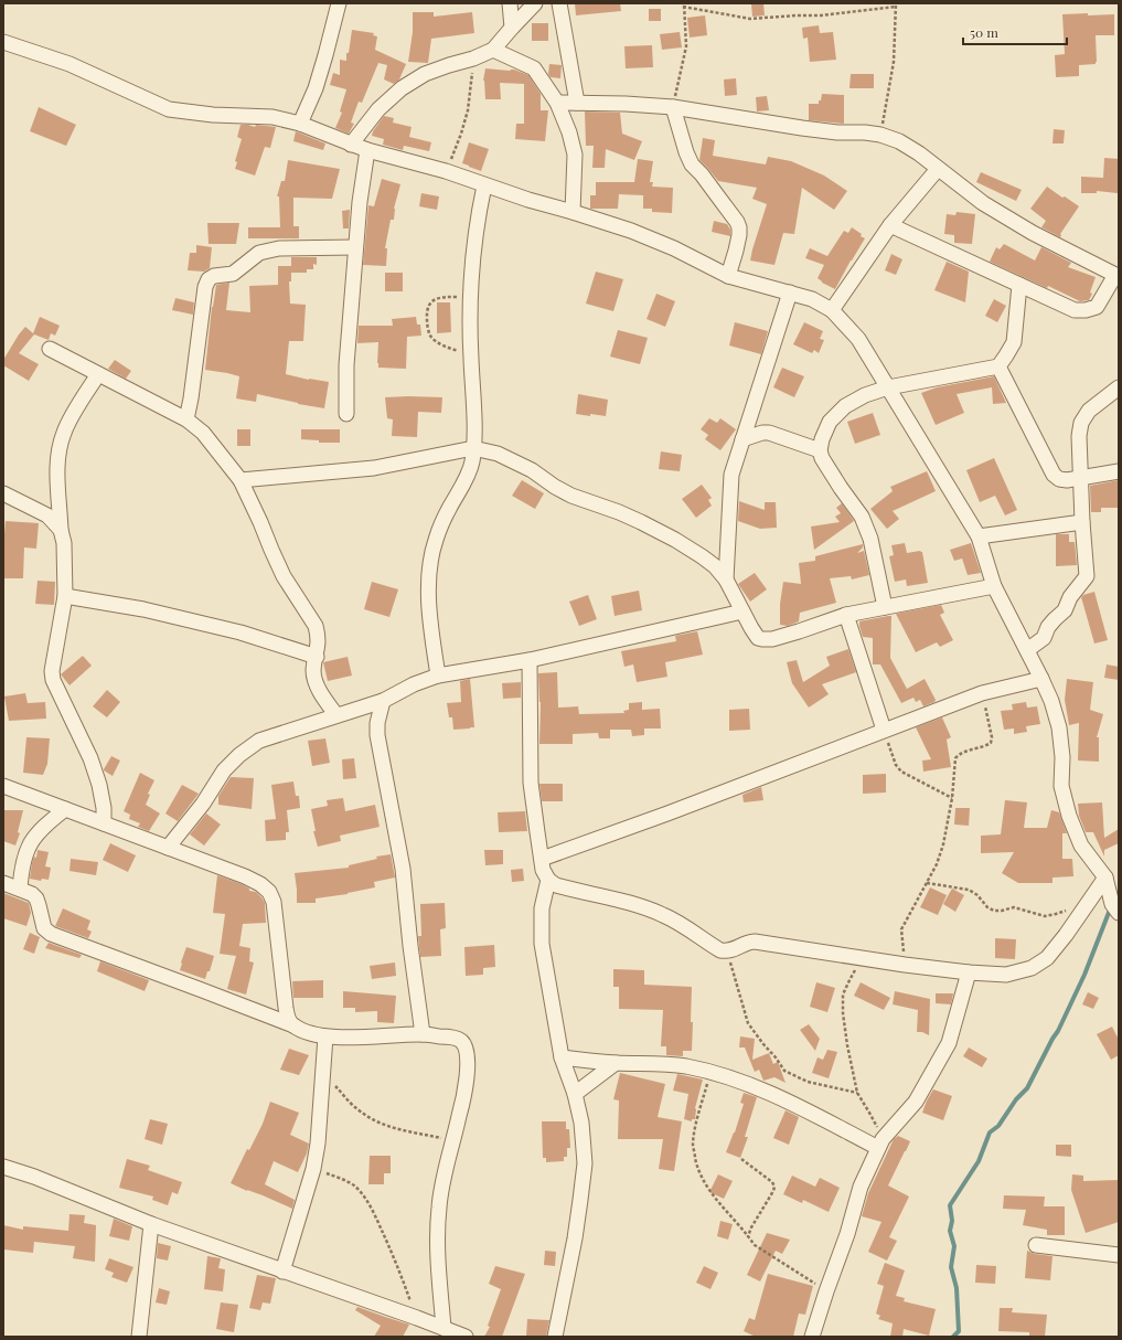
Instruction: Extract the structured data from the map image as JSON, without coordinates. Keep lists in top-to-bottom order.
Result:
{
  "scale_bar": "50 m"
}
